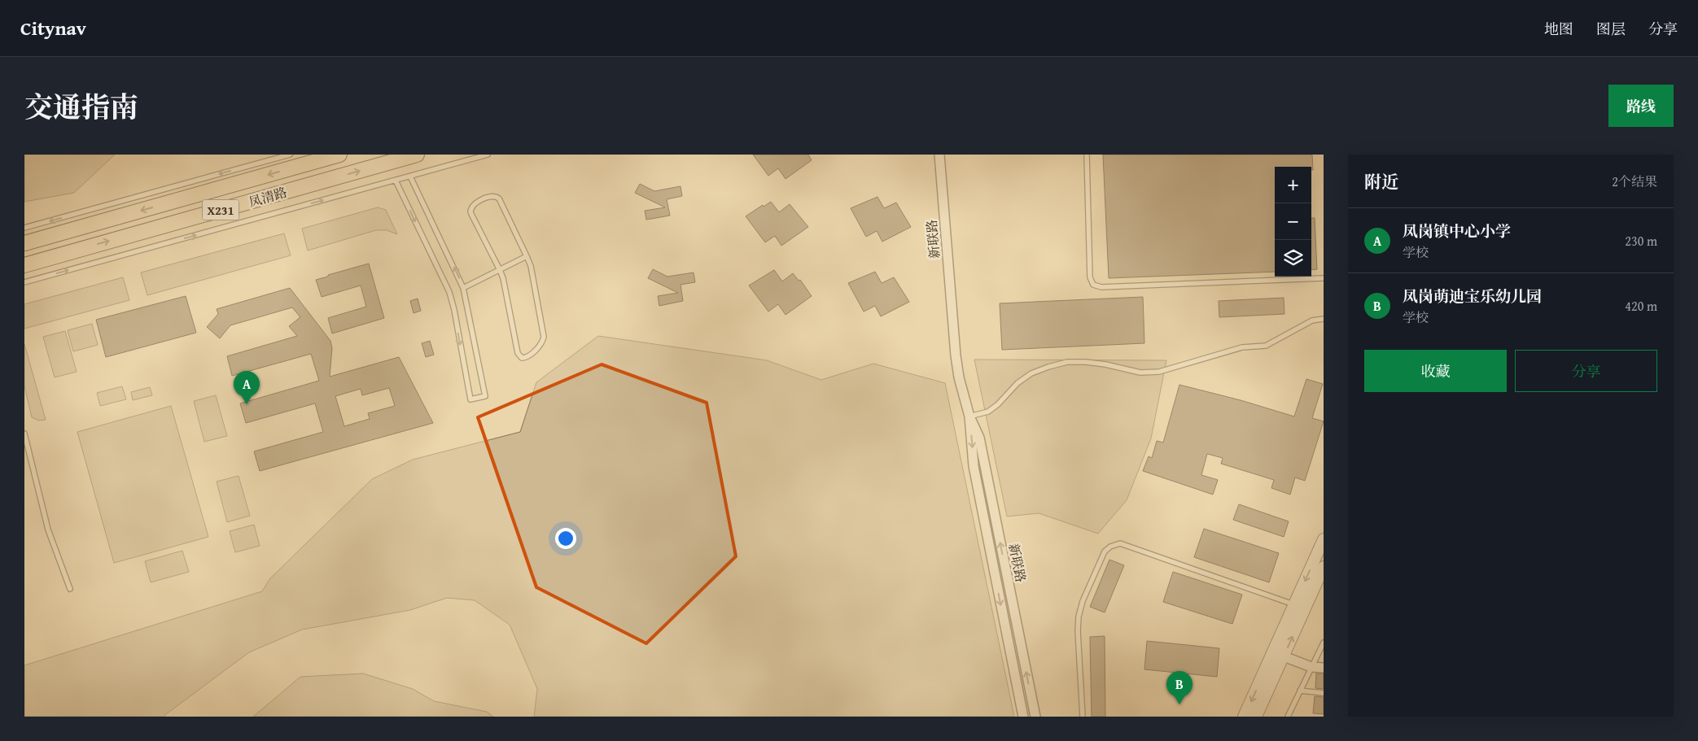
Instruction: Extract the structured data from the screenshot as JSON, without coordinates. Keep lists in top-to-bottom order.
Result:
{
  "streets": {
    "main road": ["凤清路", "X231"],
    "street": ["新联路"]
  },
  "page": {
    "header": "Citynav",
    "nav": ["地图", "图层", "分享"],
    "title": "交通指南",
    "buttons": [
      "路线",
      ["收藏", "分享"]
    ],
    "heading": ["附近", "2个结果"],
    "map_buttons": ["+", "−"],
    "list": [
      {
        "mark": "A",
        "name": "凤岗镇中心小学",
        "note": "学校",
        "value": "230 m"
      },
      {
        "mark": "B",
        "name": "凤岗萌迪宝乐幼儿园",
        "note": "学校",
        "value": "420 m"
      }
    ],
    "pins": ["A", "B"]
  }
}
